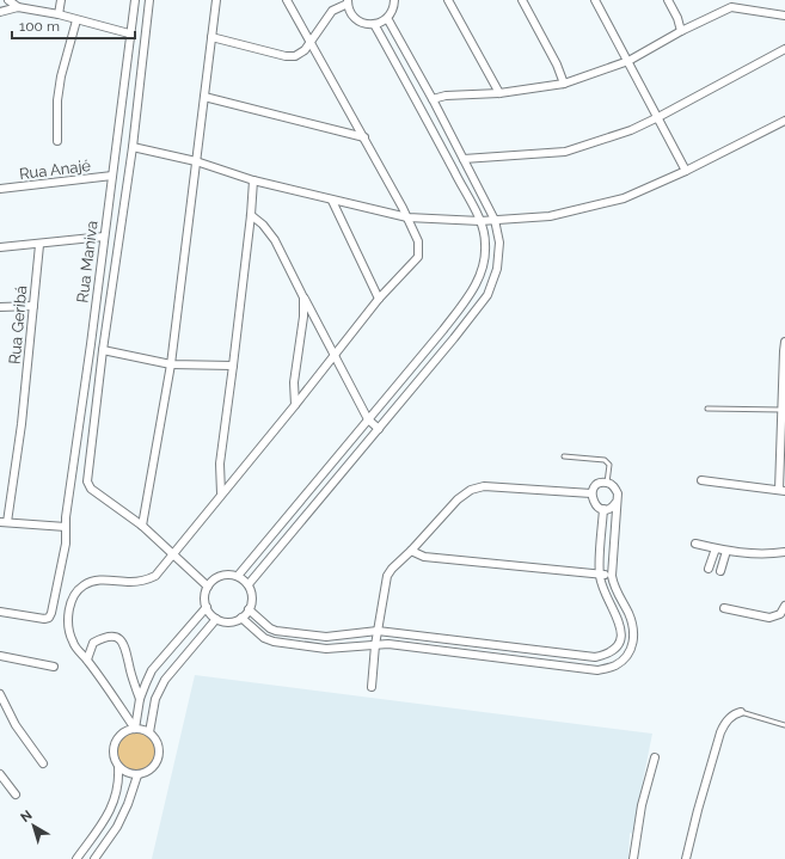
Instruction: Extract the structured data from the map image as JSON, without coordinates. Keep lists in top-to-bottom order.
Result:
{
  "streets": {
    "street": ["Rua Anajé", "Rua Maniva", "Rua Geribá"]
  },
  "crossings": [
    ["Rua Anajé", "Rua Maniva"]
  ],
  "scale_bar": "100 m",
  "north": "top left"
}
